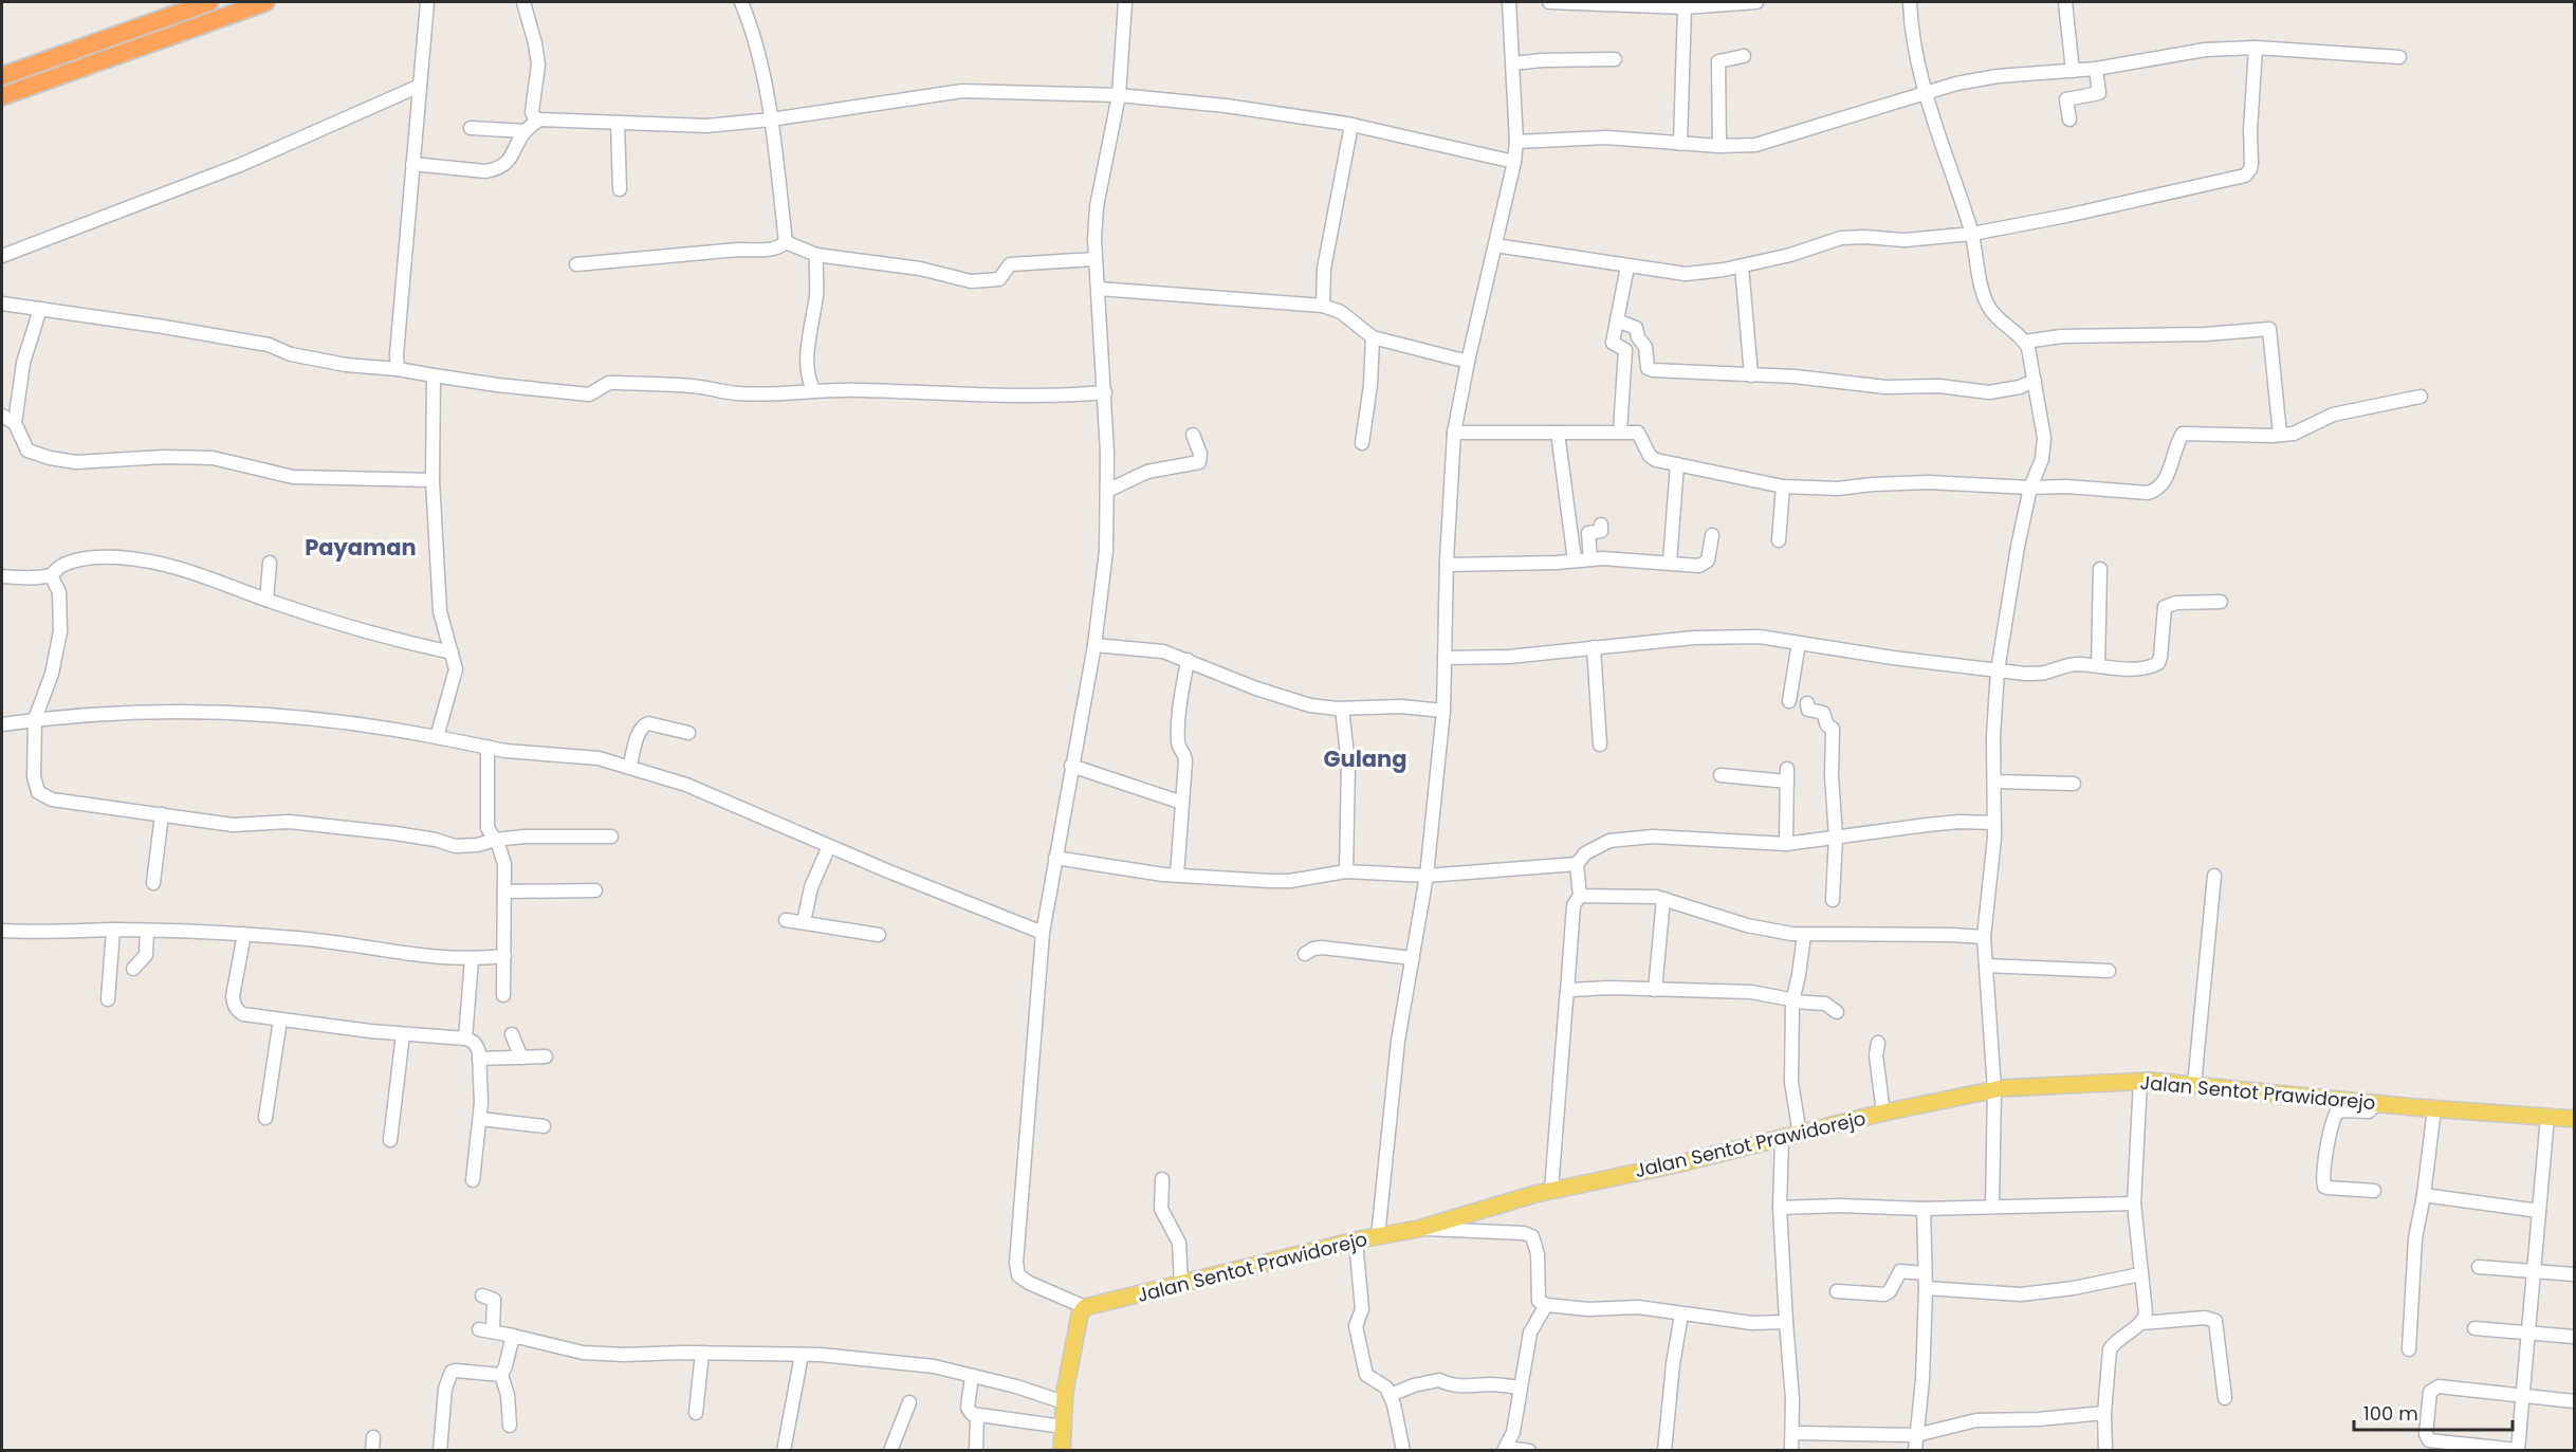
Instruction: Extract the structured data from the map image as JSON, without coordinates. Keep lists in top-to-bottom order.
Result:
{
  "streets": {
    "main road": ["Jalan Sentot Prawidorejo"]
  },
  "districts": ["Payaman", "Gulang"],
  "scale_bar": "100 m"
}
